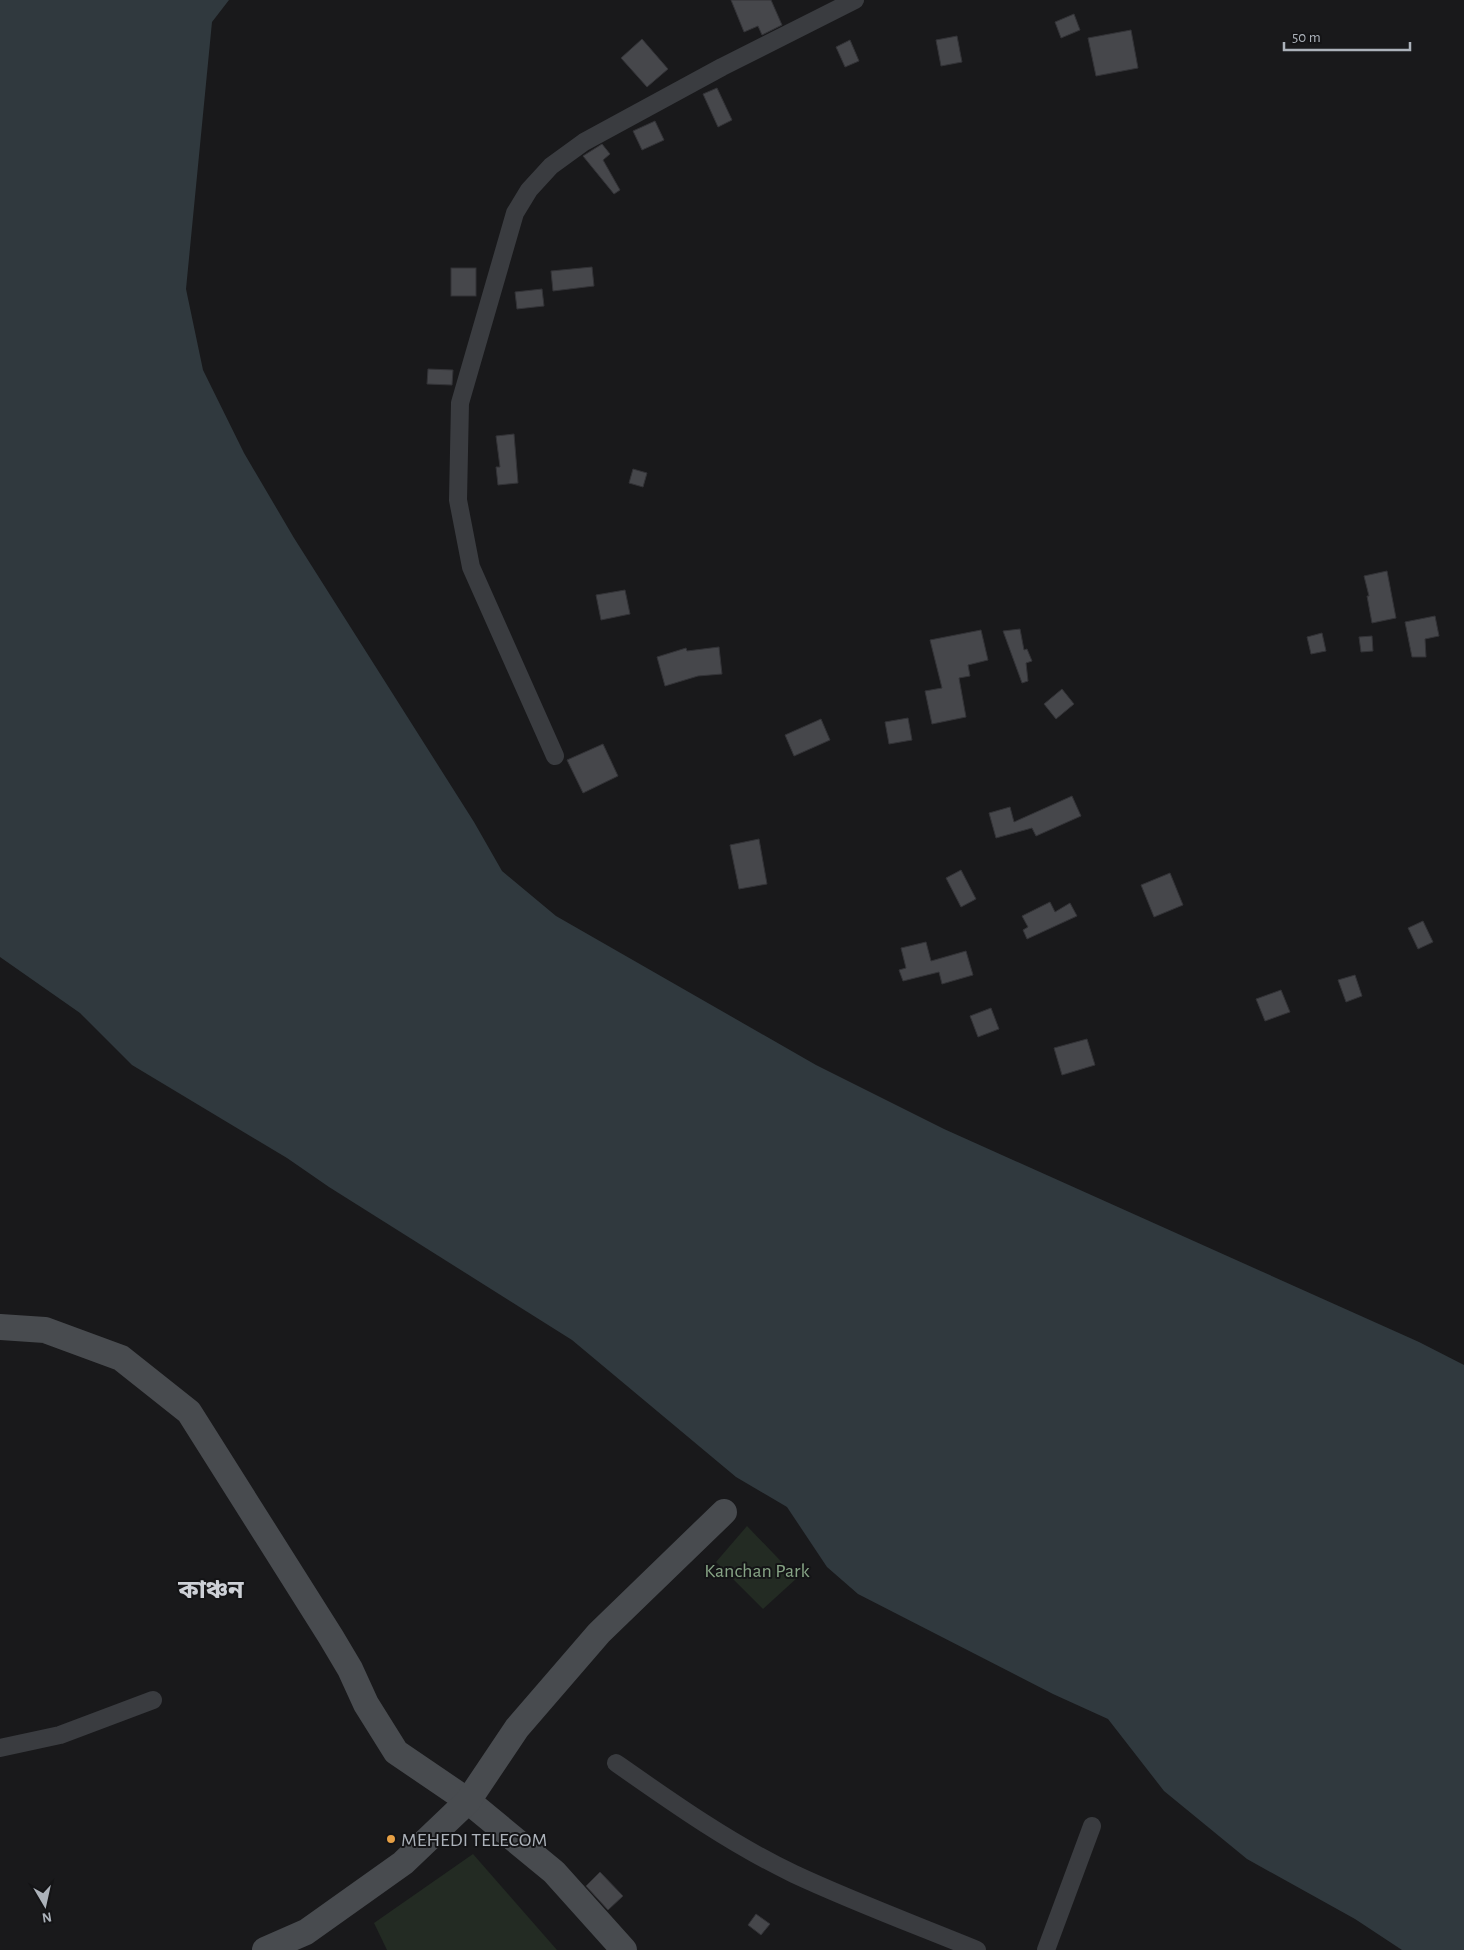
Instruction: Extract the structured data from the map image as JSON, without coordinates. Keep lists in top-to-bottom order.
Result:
{
  "districts": ["কাঞ্চন"],
  "parks": ["Kanchan Park"],
  "places": ["MEHEDI TELECOM"],
  "scale_bar": "50 m",
  "north": "bottom"
}
